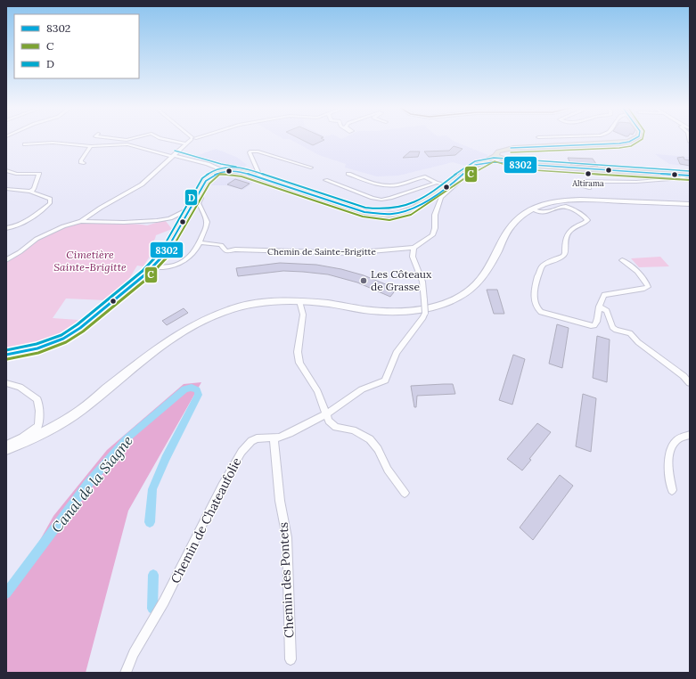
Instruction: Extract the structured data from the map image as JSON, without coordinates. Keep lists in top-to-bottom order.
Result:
{
  "streets": {
    "street": ["Chemin de Sainte-Brigitte", "Chemin de Chateaufolie", "Chemin des Pontets"]
  },
  "crossings": [
    ["Chemin de Sainte-Brigitte", "Chemin de Chateaufolie"],
    ["Chemin de Chateaufolie", "Chemin des Pontets"]
  ],
  "water": ["Canal de la Siagne"],
  "parks": ["Cimetière Sainte-Brigitte"],
  "places": ["Altirama", "Les Côteaux de Grasse"],
  "lines": ["transit line 8302", "transit line C", "transit line D"],
  "legend": ["8302", "C", "D"]
}
